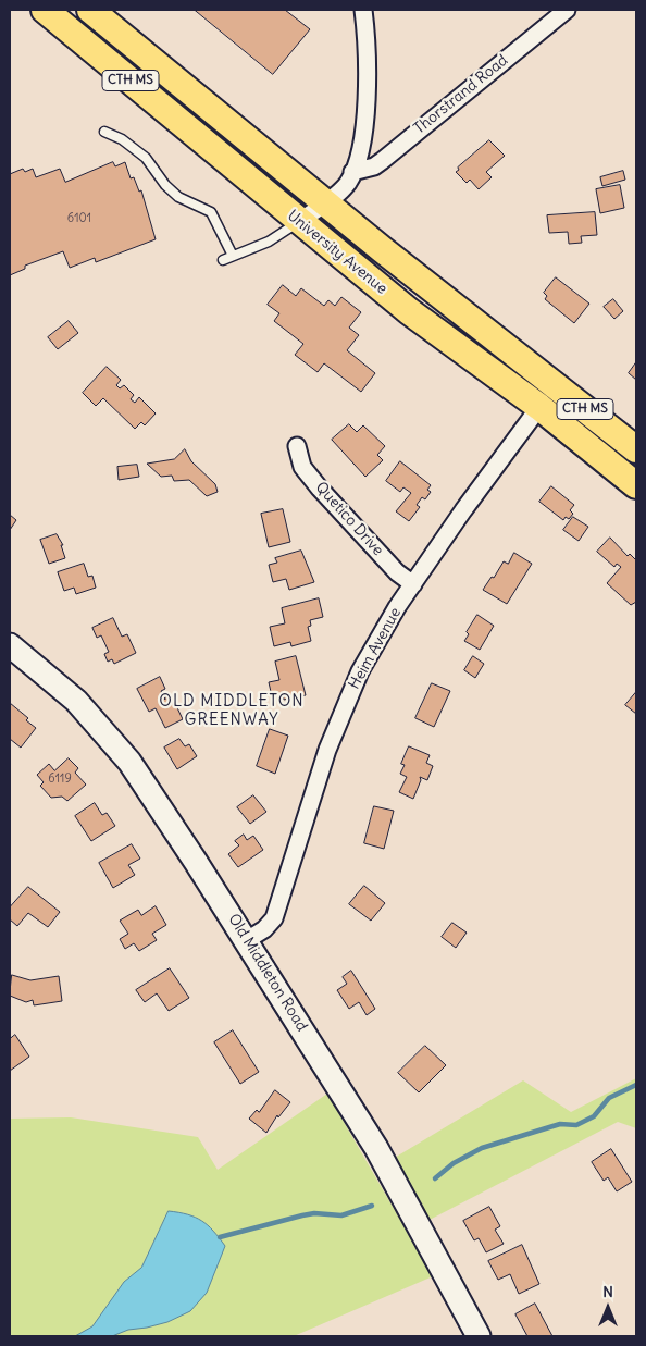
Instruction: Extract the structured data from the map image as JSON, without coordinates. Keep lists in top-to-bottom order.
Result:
{
  "streets": {
    "main road": ["CTH MS", "University Avenue"],
    "street": [
      "Thorstrand Road",
      "Quetico Drive",
      "Heim Avenue",
      "Old Middleton Road"
    ]
  },
  "crossings": [
    ["University Avenue", "Heim Avenue"],
    ["Quetico Drive", "Heim Avenue"],
    ["Heim Avenue", "Old Middleton Road"]
  ],
  "districts": ["OLD MIDDLETON GREENWAY"],
  "house_numbers": ["6101", "6119"],
  "north": "top"
}
